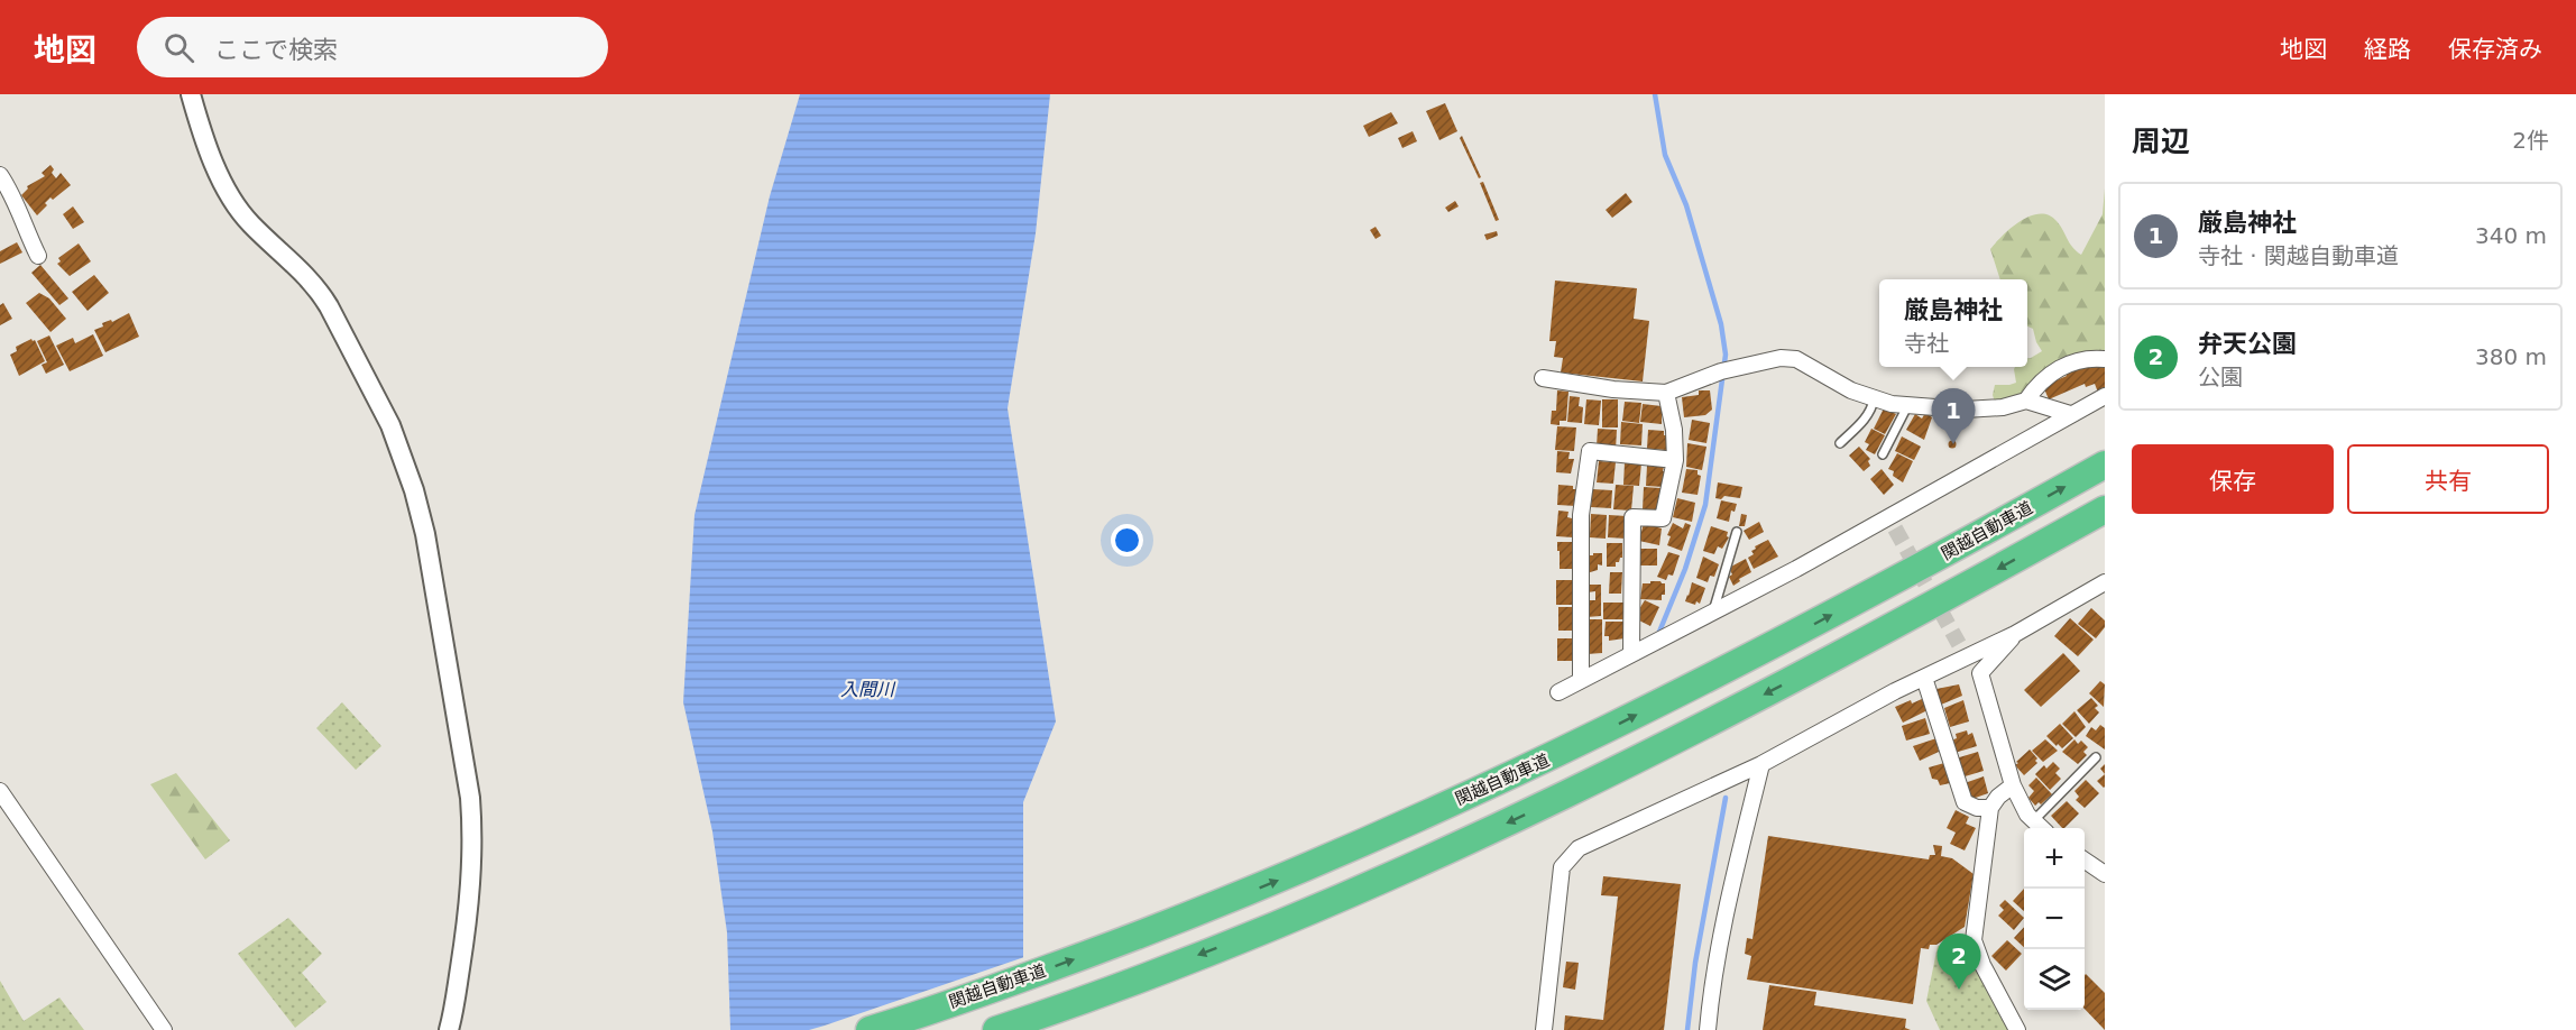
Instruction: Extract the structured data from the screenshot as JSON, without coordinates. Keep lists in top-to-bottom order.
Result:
{
  "streets": {
    "highway": ["関越自動車道"]
  },
  "water": ["入間川"],
  "page": {
    "header": "地図",
    "search": "ここで検索",
    "nav": ["地図", "経路", "保存済み"],
    "heading": ["周辺", "2件"],
    "list": [
      {
        "mark": "1",
        "name": "厳島神社",
        "note": "寺社 · 関越自動車道",
        "value": "340 m"
      },
      {
        "mark": "2",
        "name": "弁天公園",
        "note": "公園",
        "value": "380 m"
      }
    ],
    "popup": ["厳島神社", "寺社"],
    "pins": ["1", "2"],
    "buttons": ["保存", "共有"],
    "map_buttons": ["+", "−"]
  }
}
